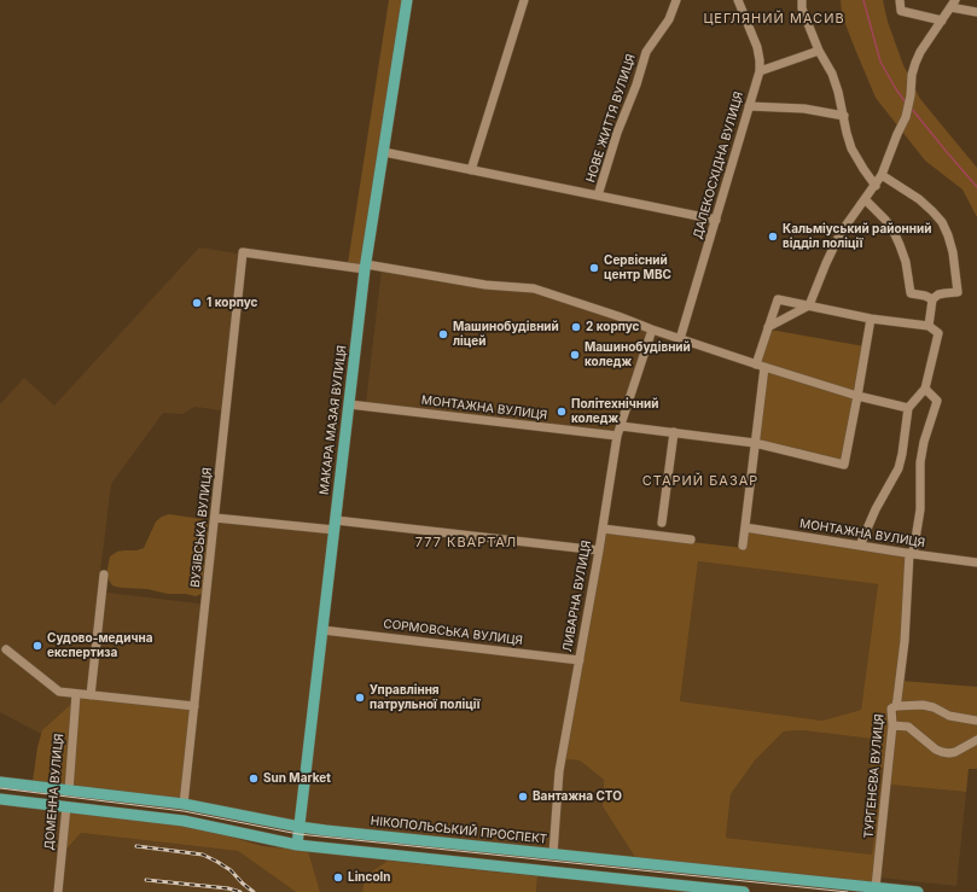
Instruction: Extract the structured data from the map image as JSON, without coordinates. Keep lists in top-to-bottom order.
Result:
{
  "streets": {
    "main road": [
      "МАКАРА МАЗАЯ ВУЛИЦЯ",
      "ЛИВАРНА ВУЛИЦЯ",
      "ДОМЕННА ВУЛИЦЯ",
      "НІКОПОЛЬСЬКИЙ ПРОСПЕКТ"
    ],
    "street": [
      "НОВЕ ЖИТТЯ ВУЛИЦЯ",
      "ДАЛЕКОСХІДНА ВУЛИЦЯ",
      "МОНТАЖНА ВУЛИЦЯ",
      "ВУЗІВСЬКА ВУЛИЦЯ",
      "СОРМОВСЬКА ВУЛИЦЯ",
      "ТУРГЕНЄВА ВУЛИЦЯ"
    ]
  },
  "crossings": [
    ["НОВЕ ЖИТТЯ ВУЛИЦЯ", "ДАЛЕКОСХІДНА ВУЛИЦЯ"],
    ["НОВЕ ЖИТТЯ ВУЛИЦЯ", "МАКАРА МАЗАЯ ВУЛИЦЯ"],
    ["МОНТАЖНА ВУЛИЦЯ", "МАКАРА МАЗАЯ ВУЛИЦЯ"],
    ["МОНТАЖНА ВУЛИЦЯ", "ЛИВАРНА ВУЛИЦЯ"],
    ["МОНТАЖНА ВУЛИЦЯ", "ТУРГЕНЄВА ВУЛИЦЯ"],
    ["МАКАРА МАЗАЯ ВУЛИЦЯ", "ВУЗІВСЬКА ВУЛИЦЯ"],
    ["МАКАРА МАЗАЯ ВУЛИЦЯ", "СОРМОВСЬКА ВУЛИЦЯ"],
    ["МАКАРА МАЗАЯ ВУЛИЦЯ", "НІКОПОЛЬСЬКИЙ ПРОСПЕКТ"],
    ["ВУЗІВСЬКА ВУЛИЦЯ", "НІКОПОЛЬСЬКИЙ ПРОСПЕКТ"],
    ["ЛИВАРНА ВУЛИЦЯ", "СОРМОВСЬКА ВУЛИЦЯ"],
    ["ЛИВАРНА ВУЛИЦЯ", "НІКОПОЛЬСЬКИЙ ПРОСПЕКТ"],
    ["ТУРГЕНЄВА ВУЛИЦЯ", "НІКОПОЛЬСЬКИЙ ПРОСПЕКТ"],
    ["ДОМЕННА ВУЛИЦЯ", "НІКОПОЛЬСЬКИЙ ПРОСПЕКТ"]
  ],
  "districts": ["ЦЕГЛЯНИЙ МАСИВ", "СТАРИЙ БАЗАР", "777 КВАРТАЛ"],
  "places": [
    "Кальміуський районний відділ поліції",
    "Сервісний центр МВС",
    "1 корпус",
    "2 корпус",
    "Машинобудівний ліцей",
    "Машинобудівний коледж",
    "Політехнічний коледж",
    "Судово-медична експертиза",
    "Управління патрульної поліції",
    "Sun Market",
    "Вантажна СТО",
    "Lincoln"
  ]
}
